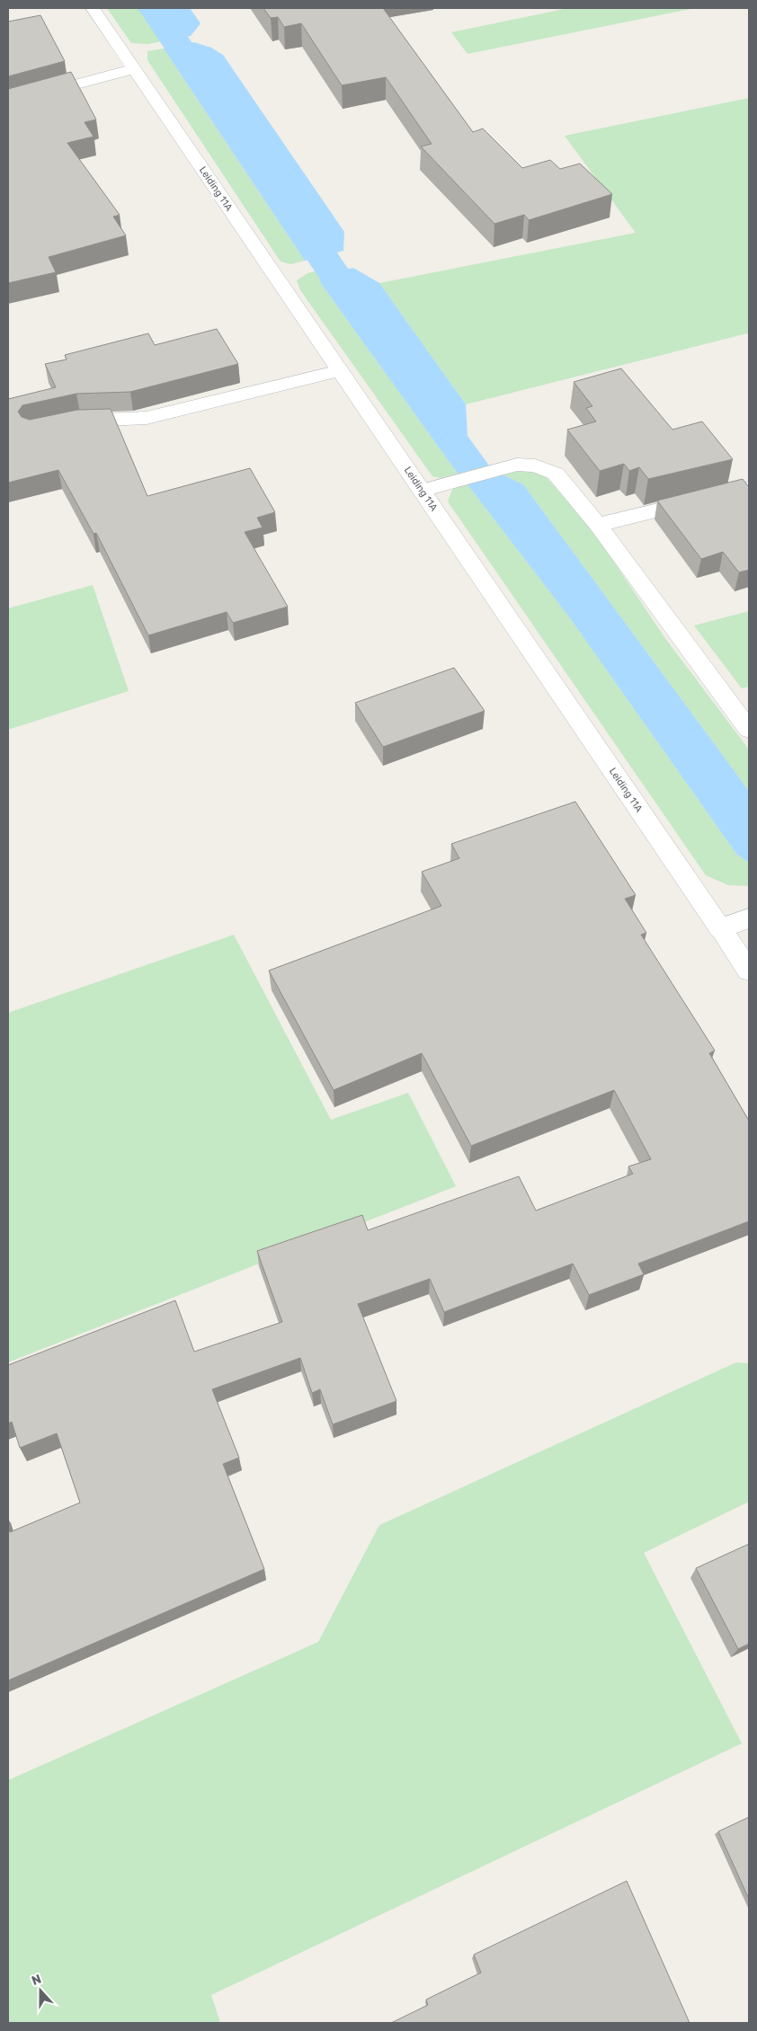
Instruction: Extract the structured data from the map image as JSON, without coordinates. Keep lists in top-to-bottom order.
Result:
{
  "streets": {
    "street": ["Leiding 11A"]
  },
  "north": "top"
}
